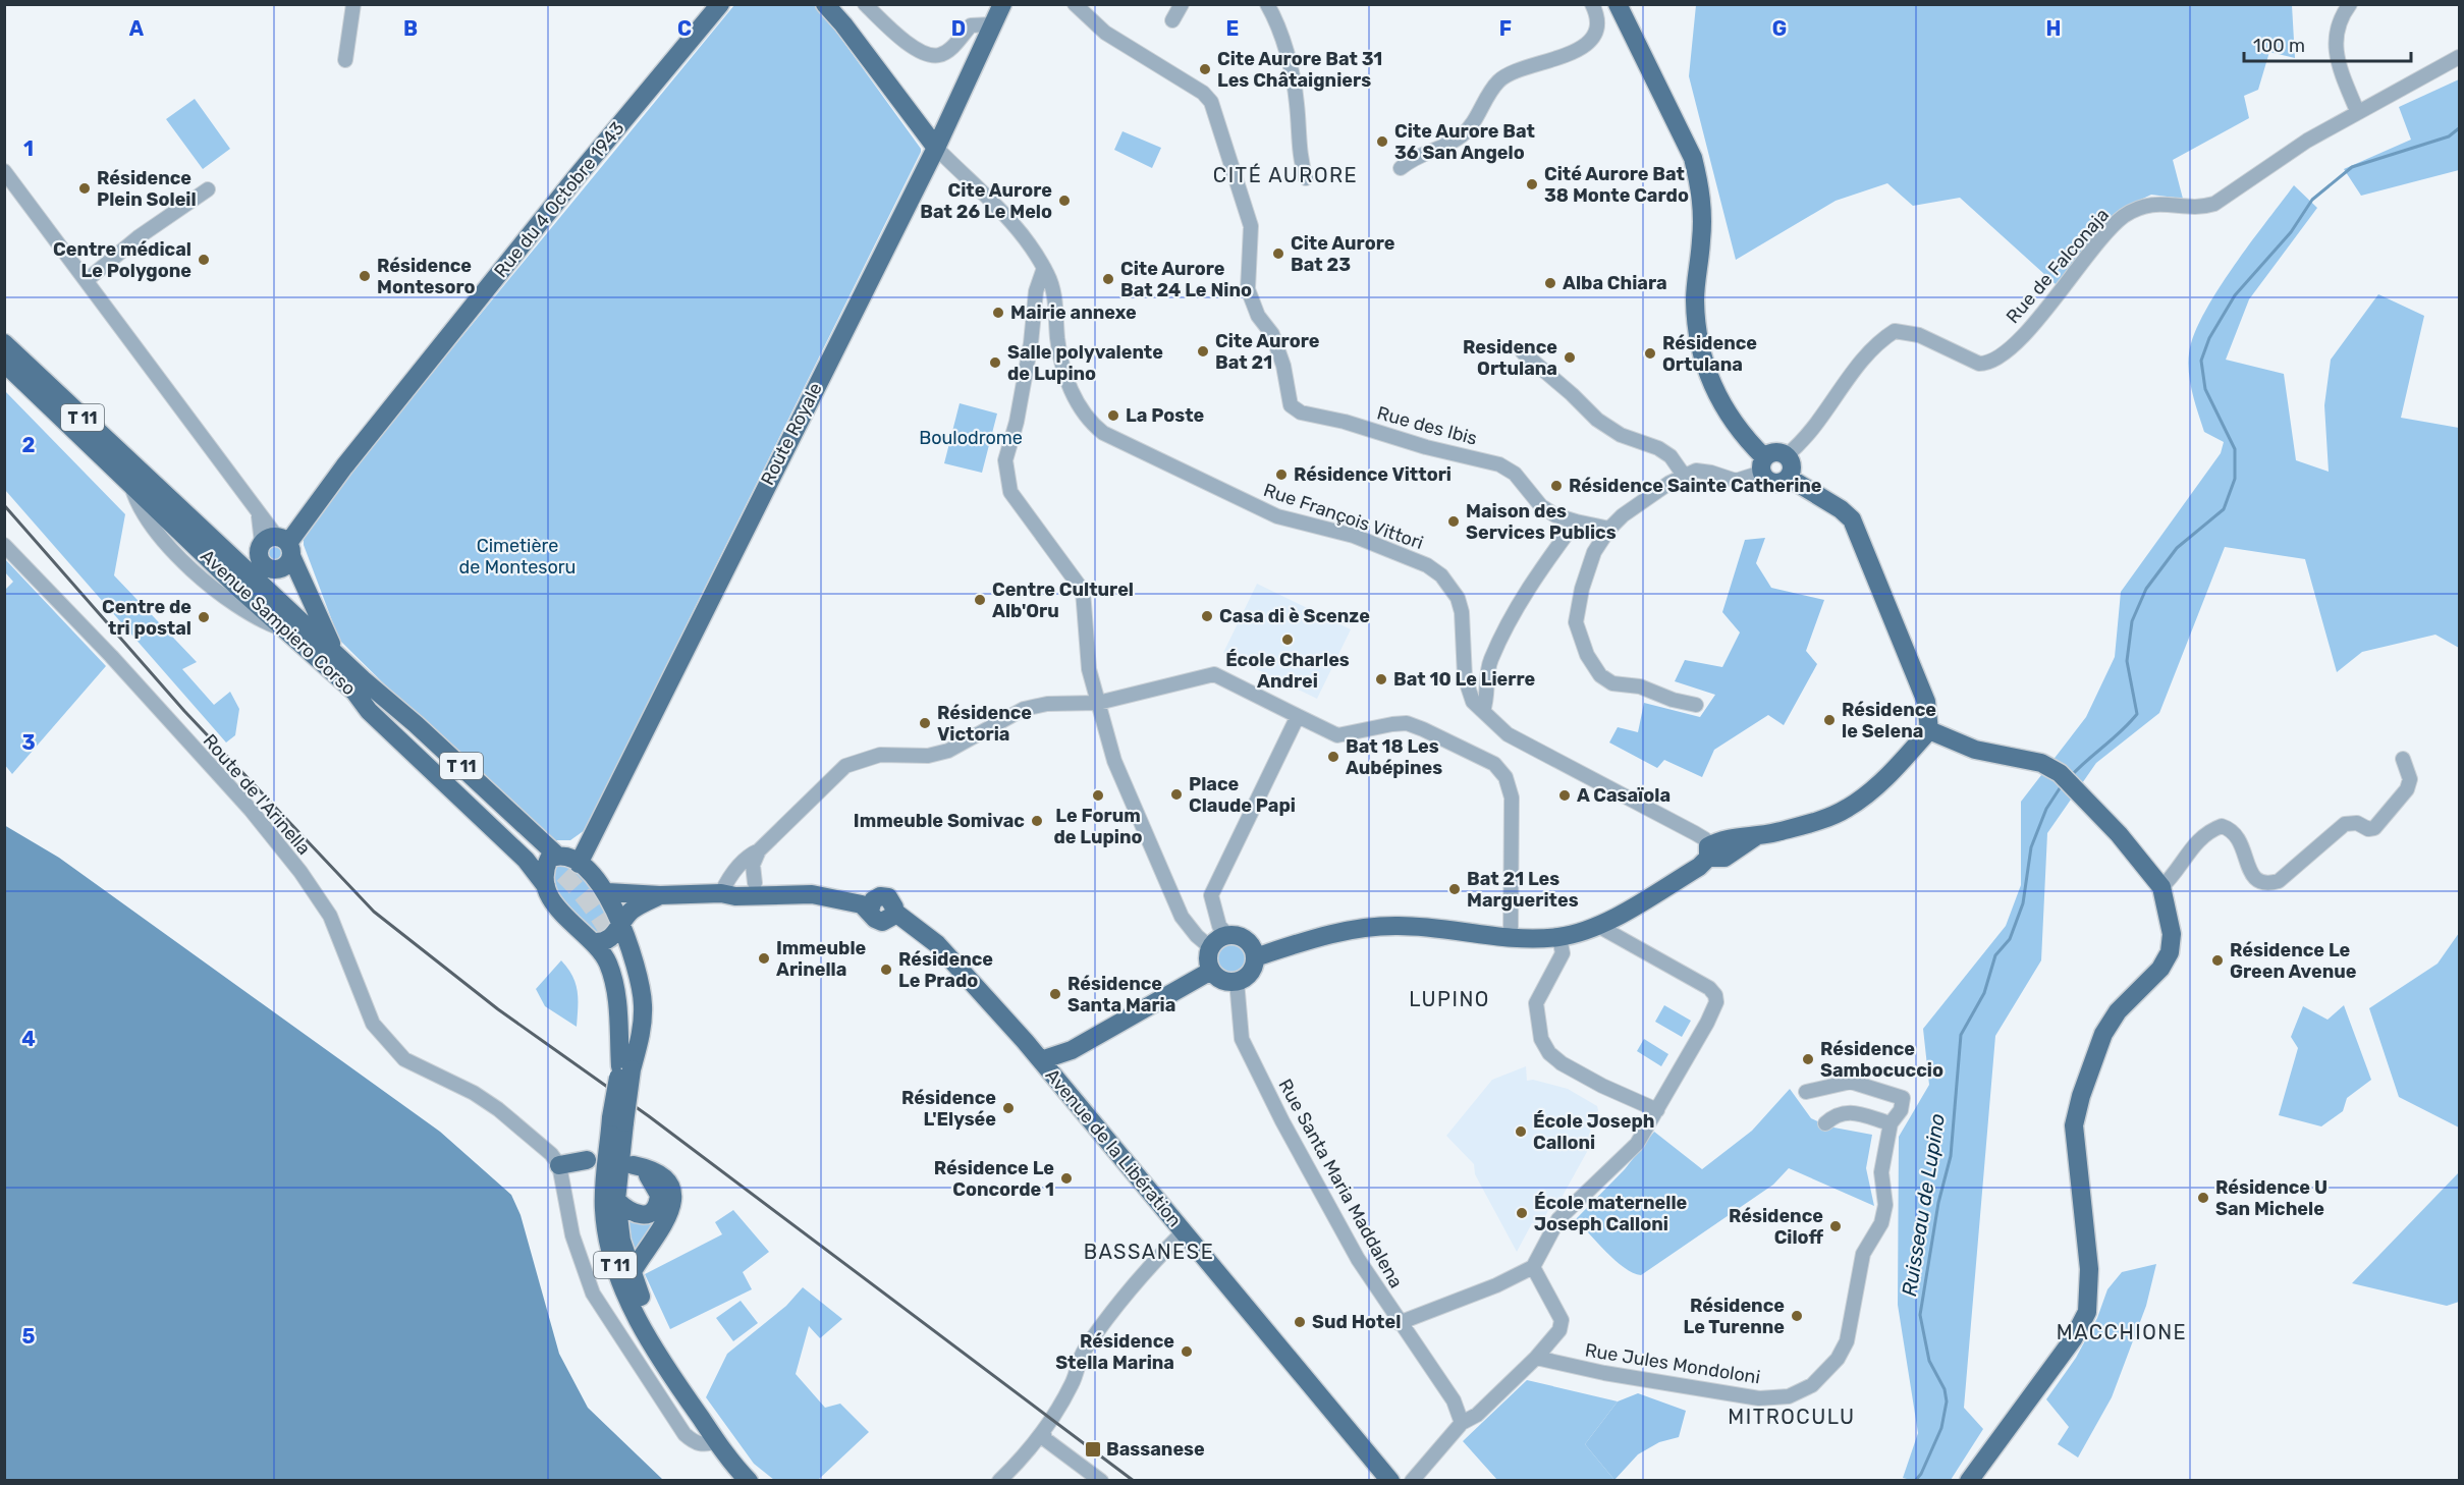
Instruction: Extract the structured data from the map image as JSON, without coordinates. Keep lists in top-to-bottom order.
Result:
{
  "streets": {
    "main road": [
      "Rue du 4 Octobre 1943",
      "T 11",
      "Route Royale",
      "Avenue Sampiero Corso",
      "Avenue de la Libération"
    ],
    "street": [
      "Rue de Falconaja",
      "Rue des Ibis",
      "Rue François Vittori",
      "Route de l'Arinella",
      "Rue Santa Maria Maddalena",
      "Rue Jules Mondoloni"
    ]
  },
  "crossings": [
    ["Rue du 4 Octobre 1943", "Avenue Sampiero Corso"],
    ["T 11", "Avenue Sampiero Corso"],
    ["Route Royale", "Rue François Vittori"]
  ],
  "districts": [
    "CITÉ AURORE",
    "LUPINO",
    "BASSANESE",
    "MACCHIONE",
    "MITROCULU"
  ],
  "water": ["Ruisseau de Lupino"],
  "parks": ["Boulodrome", "Cimetière de Montesoru"],
  "places": {
    "other": [
      "Cite Aurore Bat 31 Les Châtaigniers",
      "Cite Aurore Bat 36 San Angelo",
      "Cité Aurore Bat 38 Monte Cardo",
      "Résidence Plein Soleil",
      "Cite Aurore Bat 26 Le Melo",
      "Cite Aurore Bat 23",
      "Centre médical Le Polygone",
      "Résidence Montesoro",
      "Cite Aurore Bat 24 Le Nino",
      "Alba Chiara",
      "Mairie annexe",
      "Cite Aurore Bat 21",
      "Résidence Ortulana",
      "Residence Ortulana",
      "Salle polyvalente de Lupino",
      "La Poste",
      "Résidence Vittori",
      "Résidence Sainte Catherine",
      "Maison des Services Publics",
      "Centre Culturel Alb'Oru",
      "Casa di è Scenze",
      "Centre de tri postal",
      "École Charles Andrei",
      "Bat 10 Le Lierre",
      "Résidence le Selena",
      "Résidence Victoria",
      "Bat 18 Les Aubépines",
      "Place Claude Papi",
      "Le Forum de Lupino",
      "A Casaïola",
      "Immeuble Somivac",
      "Bat 21 Les Marguerites",
      "Immeuble Arinella",
      "Résidence Le Green Avenue",
      "Résidence Le Prado",
      "Résidence Santa Maria",
      "Résidence Sambocuccio",
      "Résidence L'Elysée",
      "École Joseph Calloni",
      "Résidence Le Concorde 1",
      "Résidence U San Michele",
      "École maternelle Joseph Calloni",
      "Résidence Ciloff",
      "Résidence Le Turenne",
      "Sud Hotel",
      "Résidence Stella Marina"
    ],
    "transit": ["Bassanese"]
  },
  "scale_bar": "100 m",
  "grid": {
    "columns": [
      "A",
      "B",
      "C",
      "D",
      "E",
      "F",
      "G",
      "H"
    ],
    "rows": [
      "1",
      "2",
      "3",
      "4",
      "5"
    ]
  }
}
